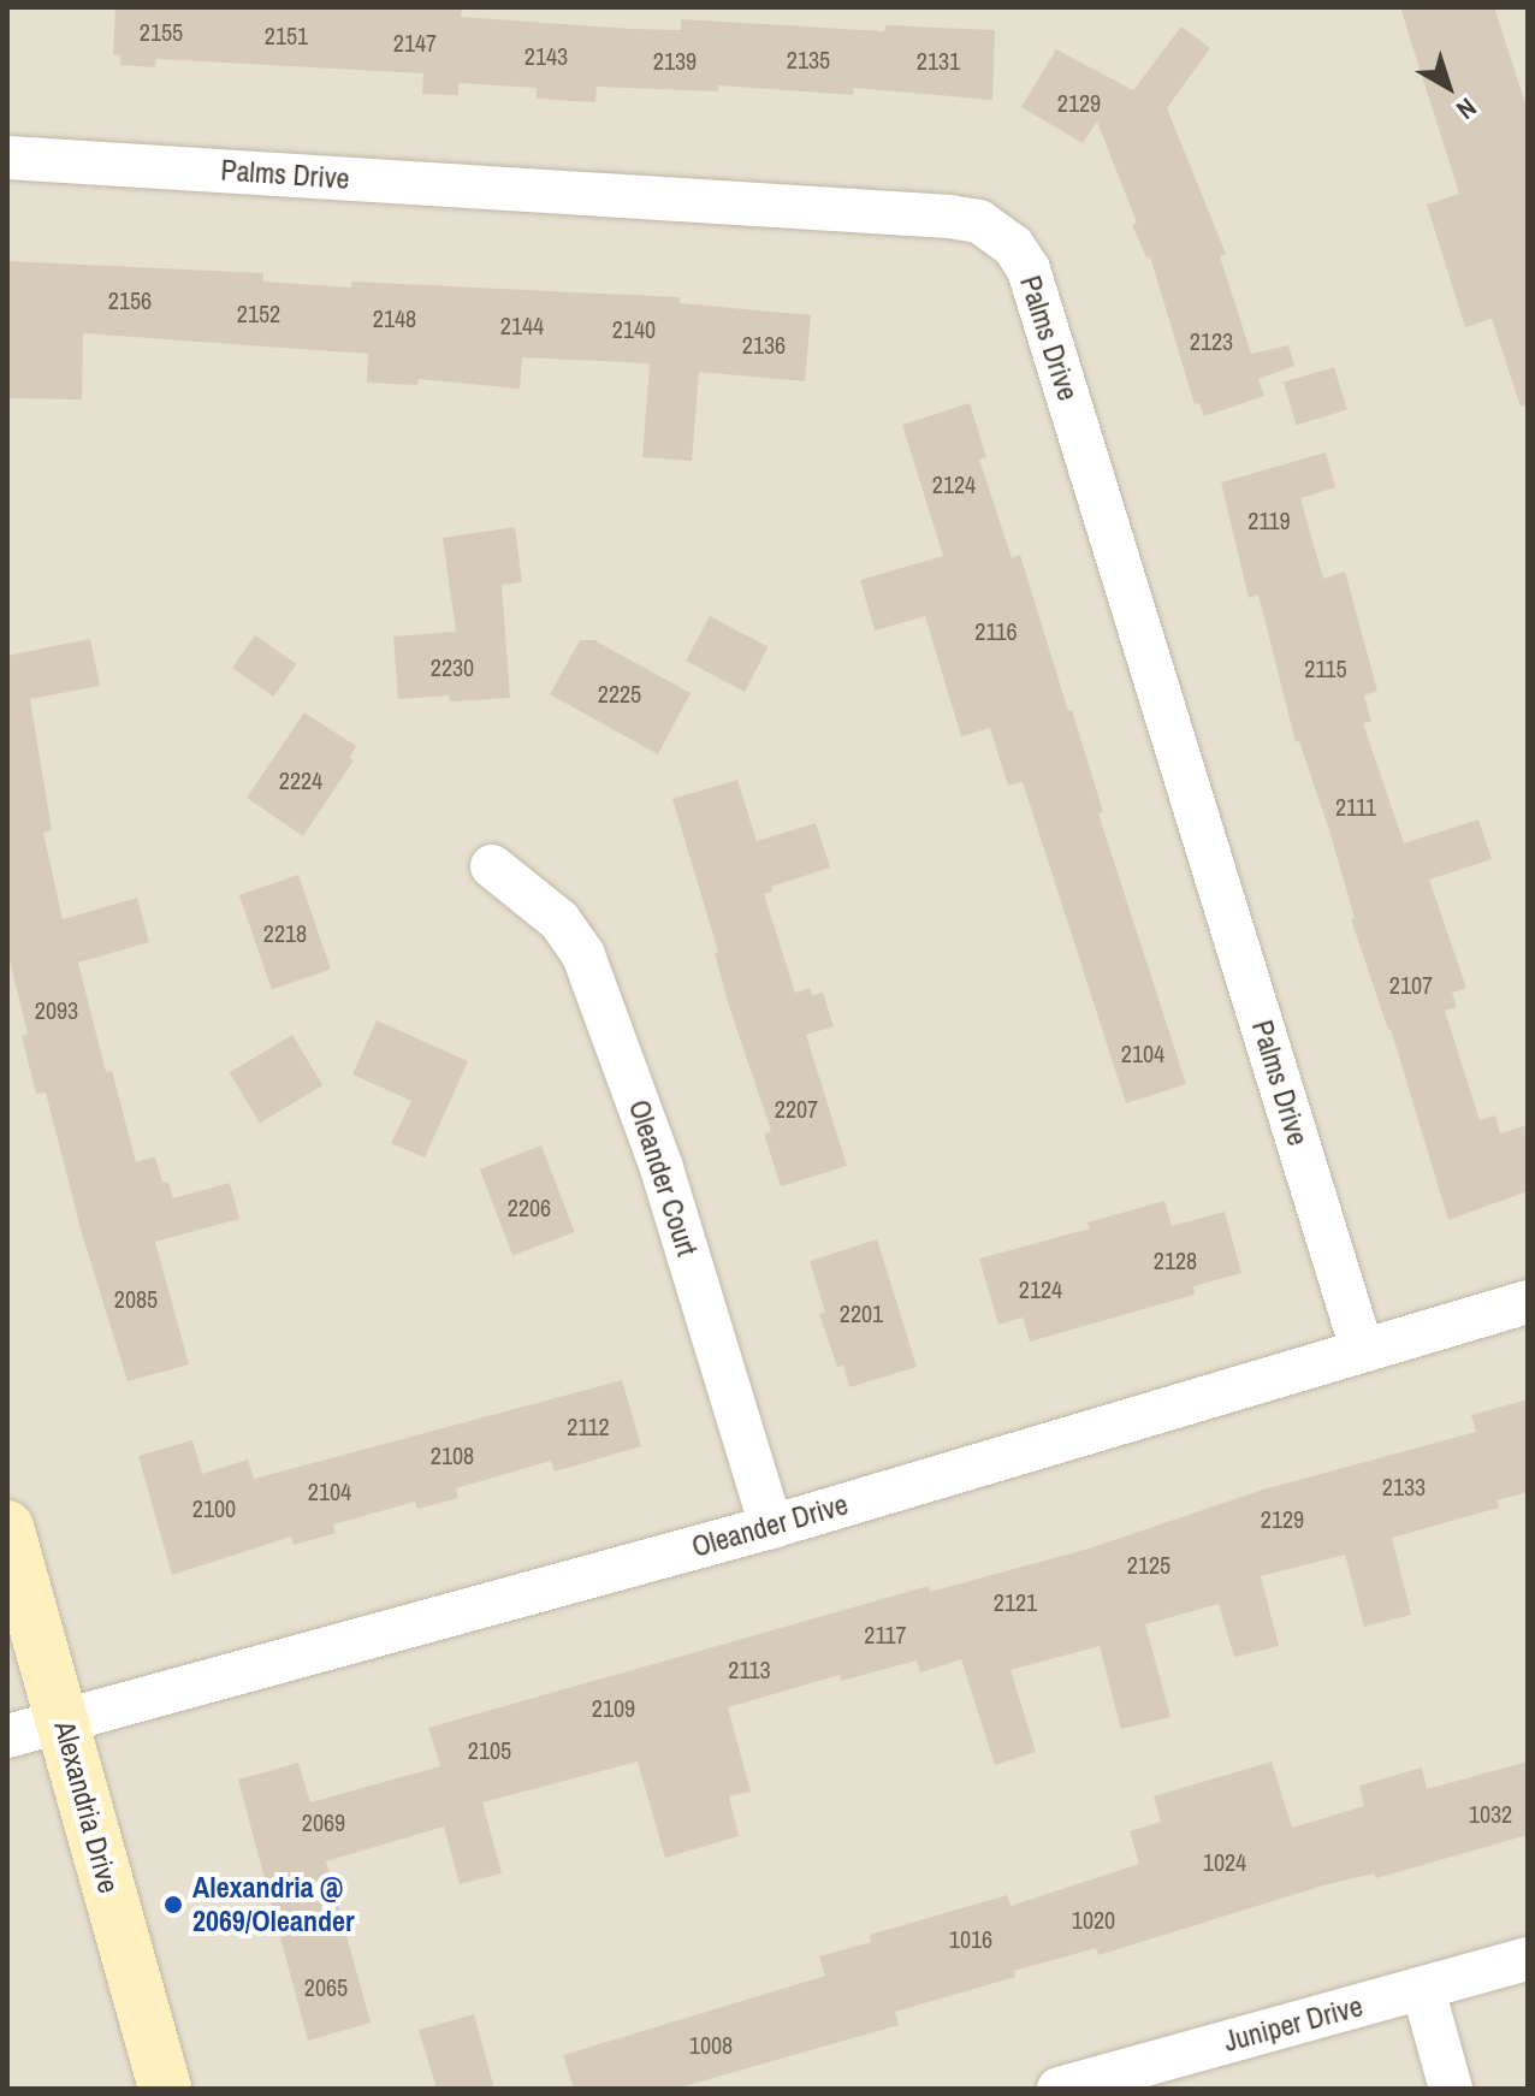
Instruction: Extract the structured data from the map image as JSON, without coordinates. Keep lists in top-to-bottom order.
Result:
{
  "streets": {
    "street": [
      "Palms Drive",
      "Oleander Court",
      "Oleander Drive",
      "Alexandria Drive",
      "Juniper Drive"
    ]
  },
  "crossings": [
    ["Palms Drive", "Oleander Drive"],
    ["Oleander Court", "Oleander Drive"],
    ["Oleander Drive", "Alexandria Drive"]
  ],
  "places": ["Alexandria @ 2069/Oleander"],
  "house_numbers": [
    "2155",
    "2151",
    "2147",
    "2143",
    "2135",
    "2139",
    "2131",
    "2129",
    "2156",
    "2152",
    "2148",
    "2144",
    "2140",
    "2123",
    "2136",
    "2124",
    "2119",
    "2116",
    "2230",
    "2115",
    "2225",
    "2224",
    "2111",
    "2218",
    "2107",
    "2093",
    "2104",
    "2207",
    "2206",
    "2128",
    "2124",
    "2085",
    "2201",
    "2112",
    "2108",
    "2133",
    "2104",
    "2100",
    "2129",
    "2125",
    "2121",
    "2117",
    "2113",
    "2109",
    "2105",
    "1032",
    "2069",
    "1024",
    "1020",
    "1016",
    "2065",
    "1008"
  ],
  "north": "bottom right"
}
